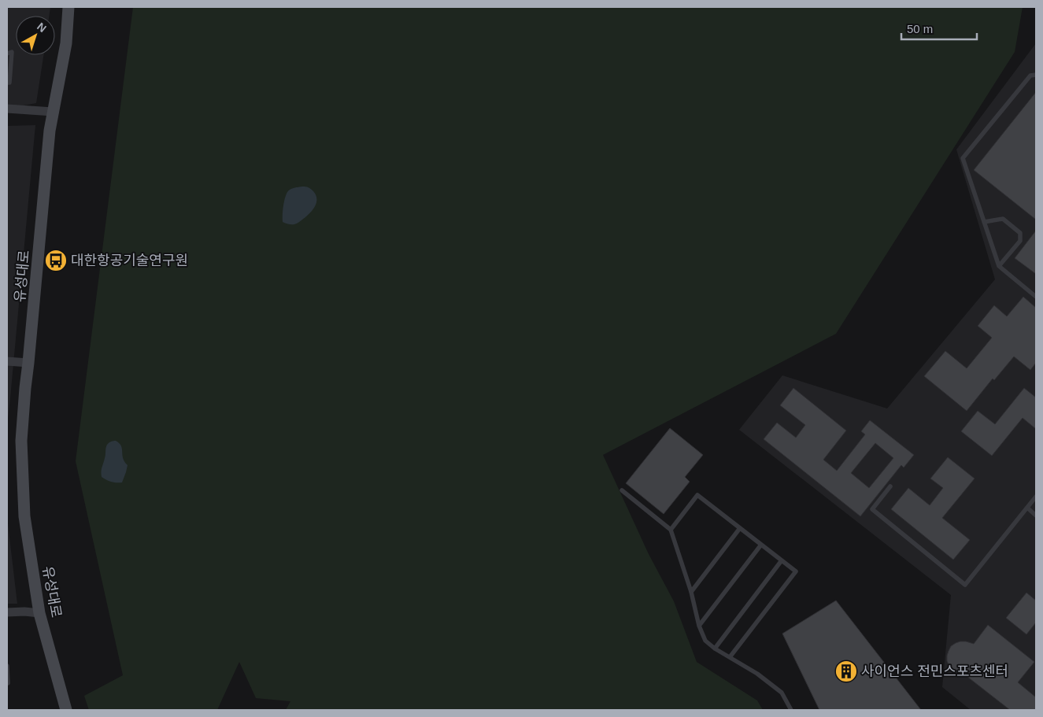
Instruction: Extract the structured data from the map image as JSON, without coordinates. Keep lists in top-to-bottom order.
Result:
{
  "streets": {
    "main road": ["유성대로"]
  },
  "places": {
    "bus stop": ["대한항공기술연구원"],
    "building": ["사이언스 전민스포츠센터"]
  },
  "scale_bar": "50 m",
  "north": "top right"
}
